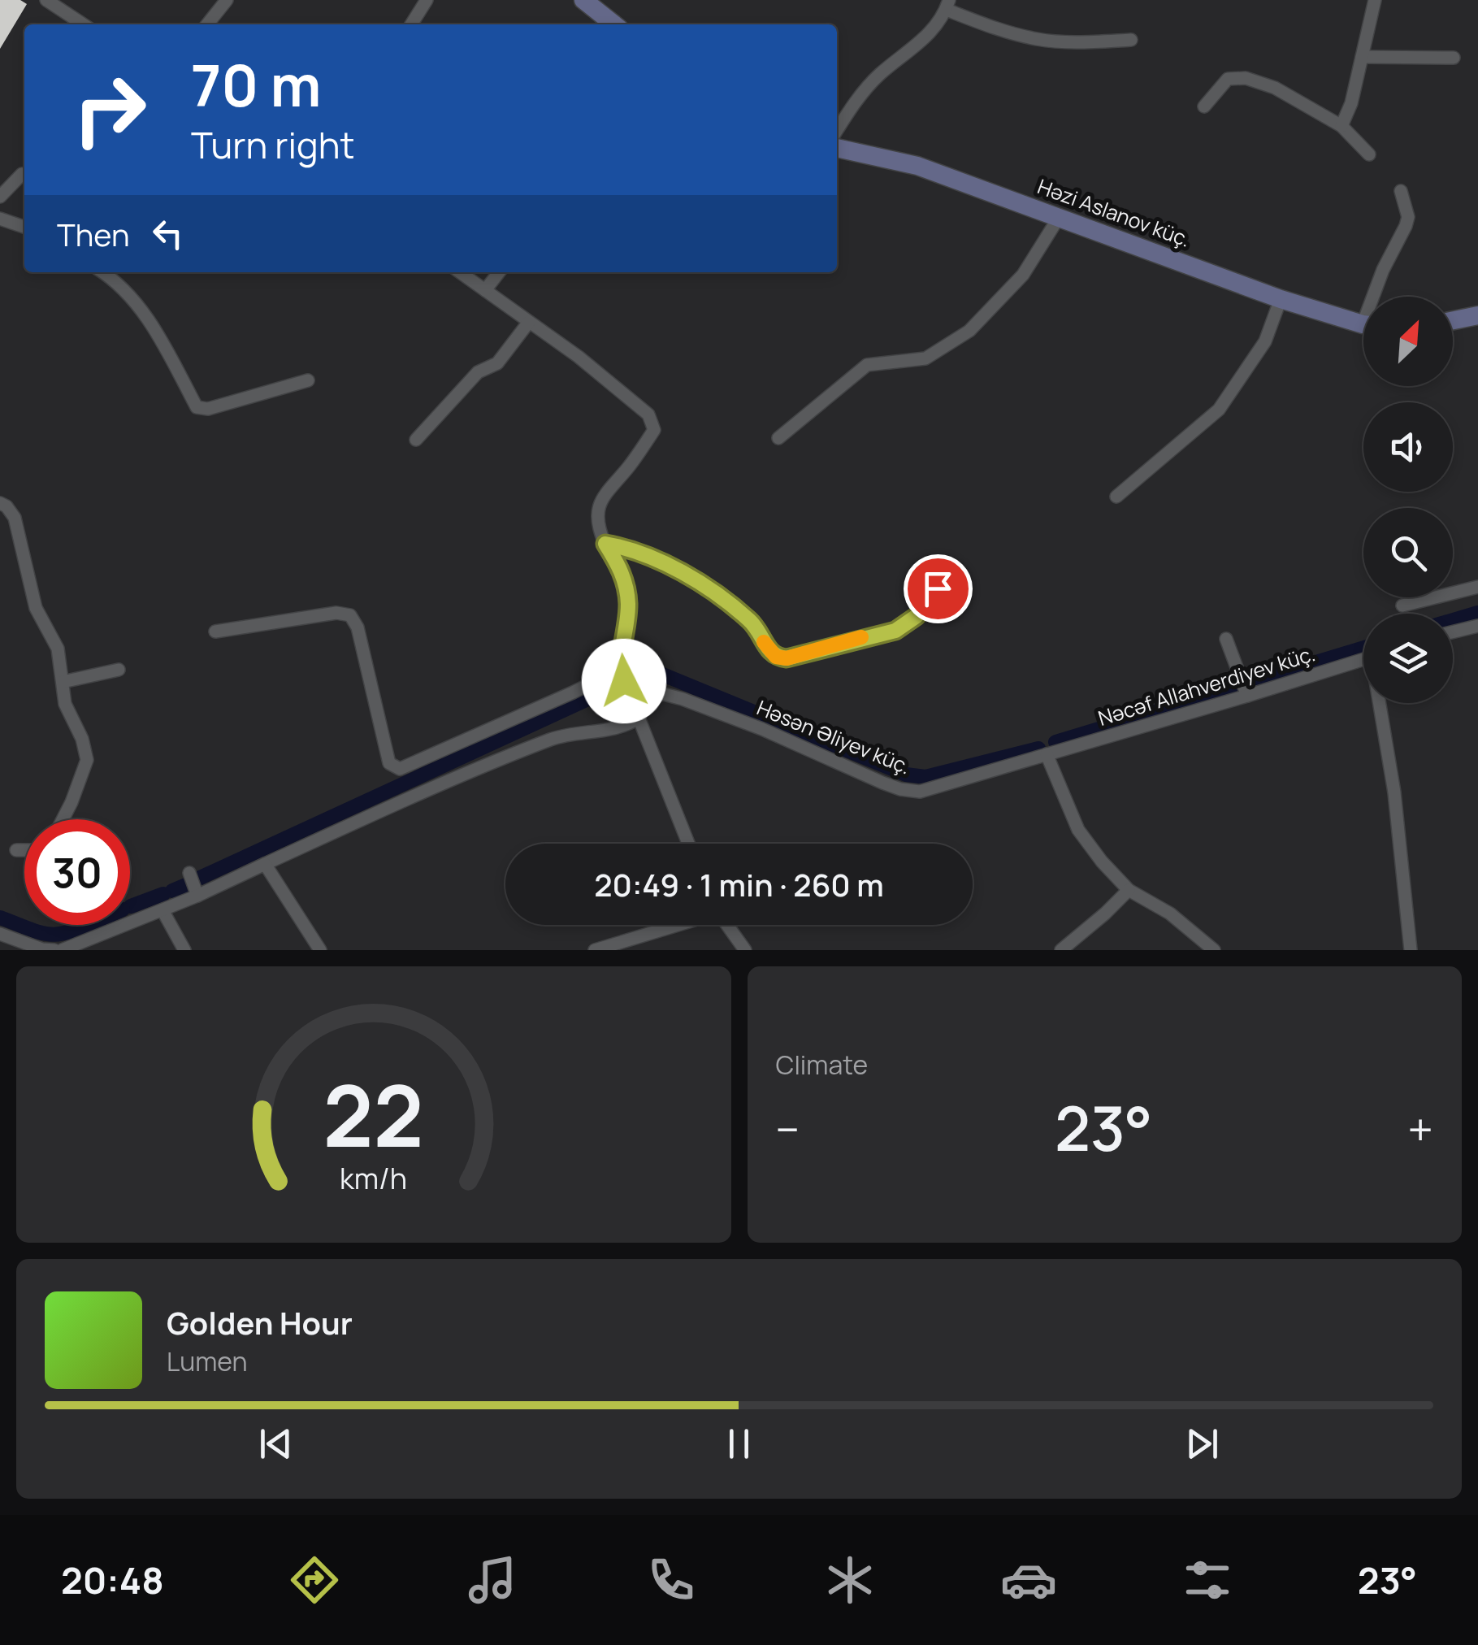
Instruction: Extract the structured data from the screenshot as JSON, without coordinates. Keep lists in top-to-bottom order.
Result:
{
  "streets": {
    "street": ["Həzi Aslanov küç.", "Nəcəf Allahverdiyev küç.", "Həsən Əliyev küç."]
  },
  "crossings": [
    ["Nəcəf Allahverdiyev küç.", "Həsən Əliyev küç."]
  ],
  "north": "top right",
  "page": {
    "turn": ["70 m", "Turn right"],
    "then": "Then",
    "limit": "30",
    "trip": "20:49 · 1 min · 260 m",
    "tile": "Climate",
    "heat": ["−", "23°", "+"],
    "song": ["Golden Hour", "Lumen"],
    "tabs": ["20:48", "23°"],
    "gauge": ["22", "km/h"]
  }
}
